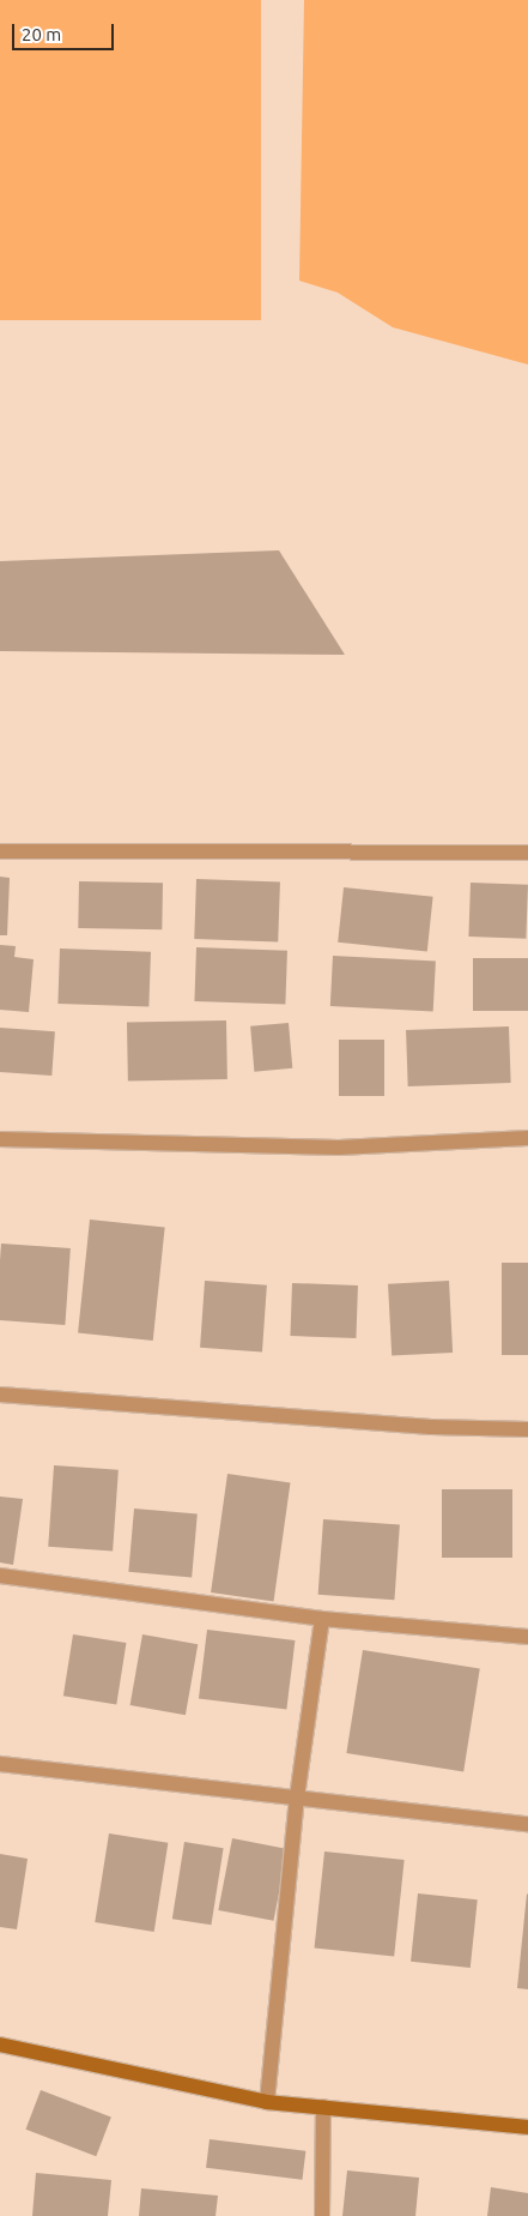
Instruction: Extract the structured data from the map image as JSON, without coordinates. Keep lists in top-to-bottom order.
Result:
{
  "scale_bar": "20 m"
}
